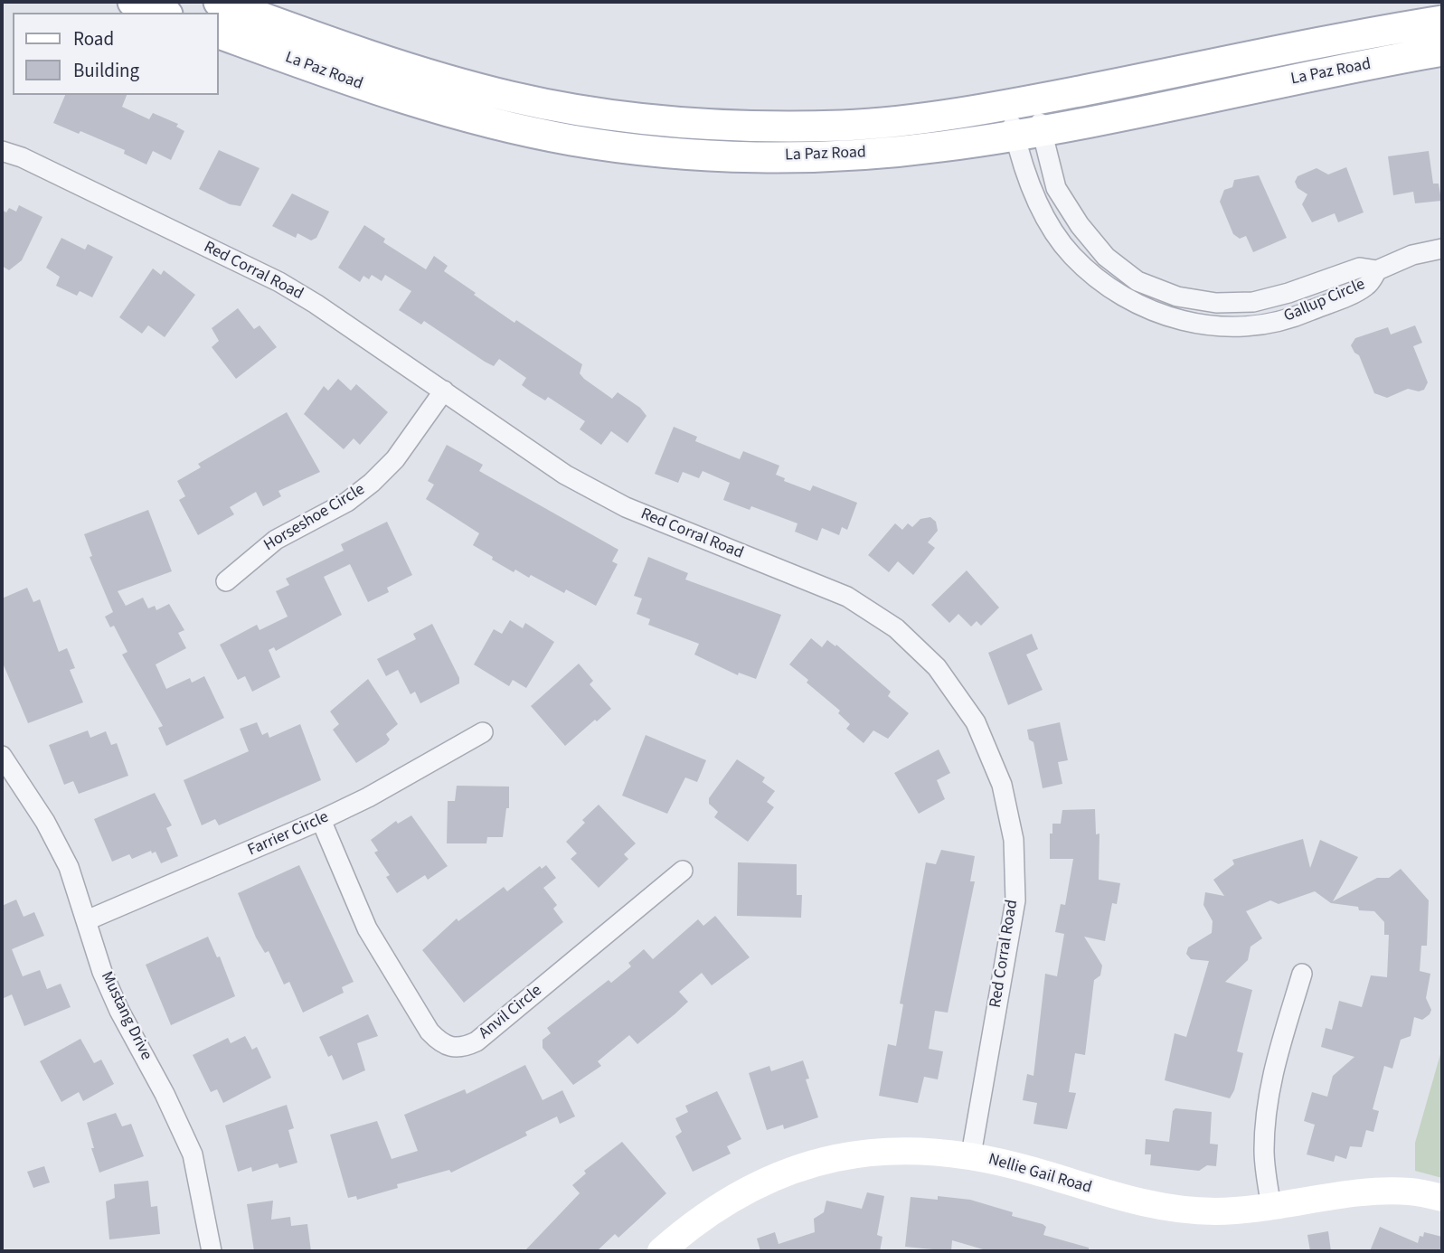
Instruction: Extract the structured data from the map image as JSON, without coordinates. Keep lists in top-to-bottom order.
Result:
{
  "streets": {
    "main road": ["La Paz Road"],
    "street": [
      "Red Corral Road",
      "Gallup Circle",
      "Horseshoe Circle",
      "Farrier Circle",
      "Anvil Circle",
      "Mustang Drive",
      "Nellie Gail Road"
    ]
  },
  "crossings": [
    ["La Paz Road", "Gallup Circle"],
    ["Red Corral Road", "Horseshoe Circle"],
    ["Red Corral Road", "Nellie Gail Road"],
    ["Farrier Circle", "Anvil Circle"],
    ["Farrier Circle", "Mustang Drive"]
  ],
  "legend": ["Road", "Building"]
}
